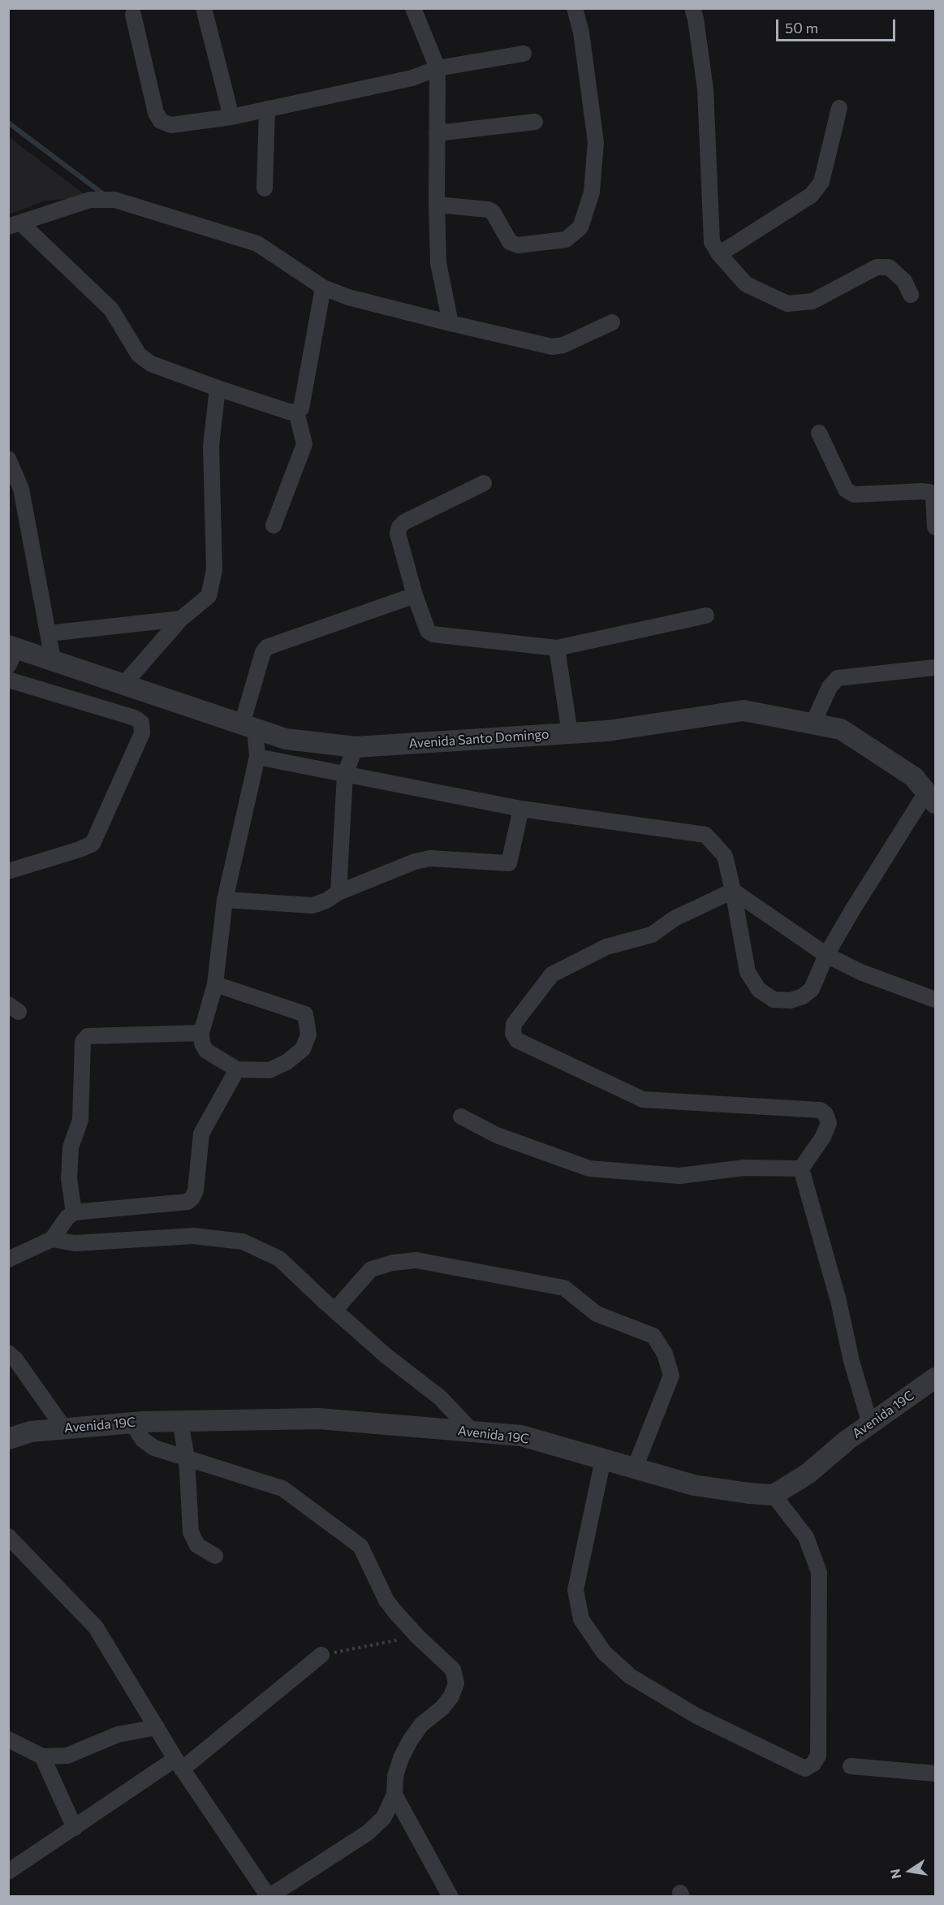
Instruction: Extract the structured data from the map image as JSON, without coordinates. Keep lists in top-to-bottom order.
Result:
{
  "streets": {
    "street": ["Avenida Santo Domingo", "Avenida 19C"]
  },
  "scale_bar": "50 m",
  "north": "left"
}
